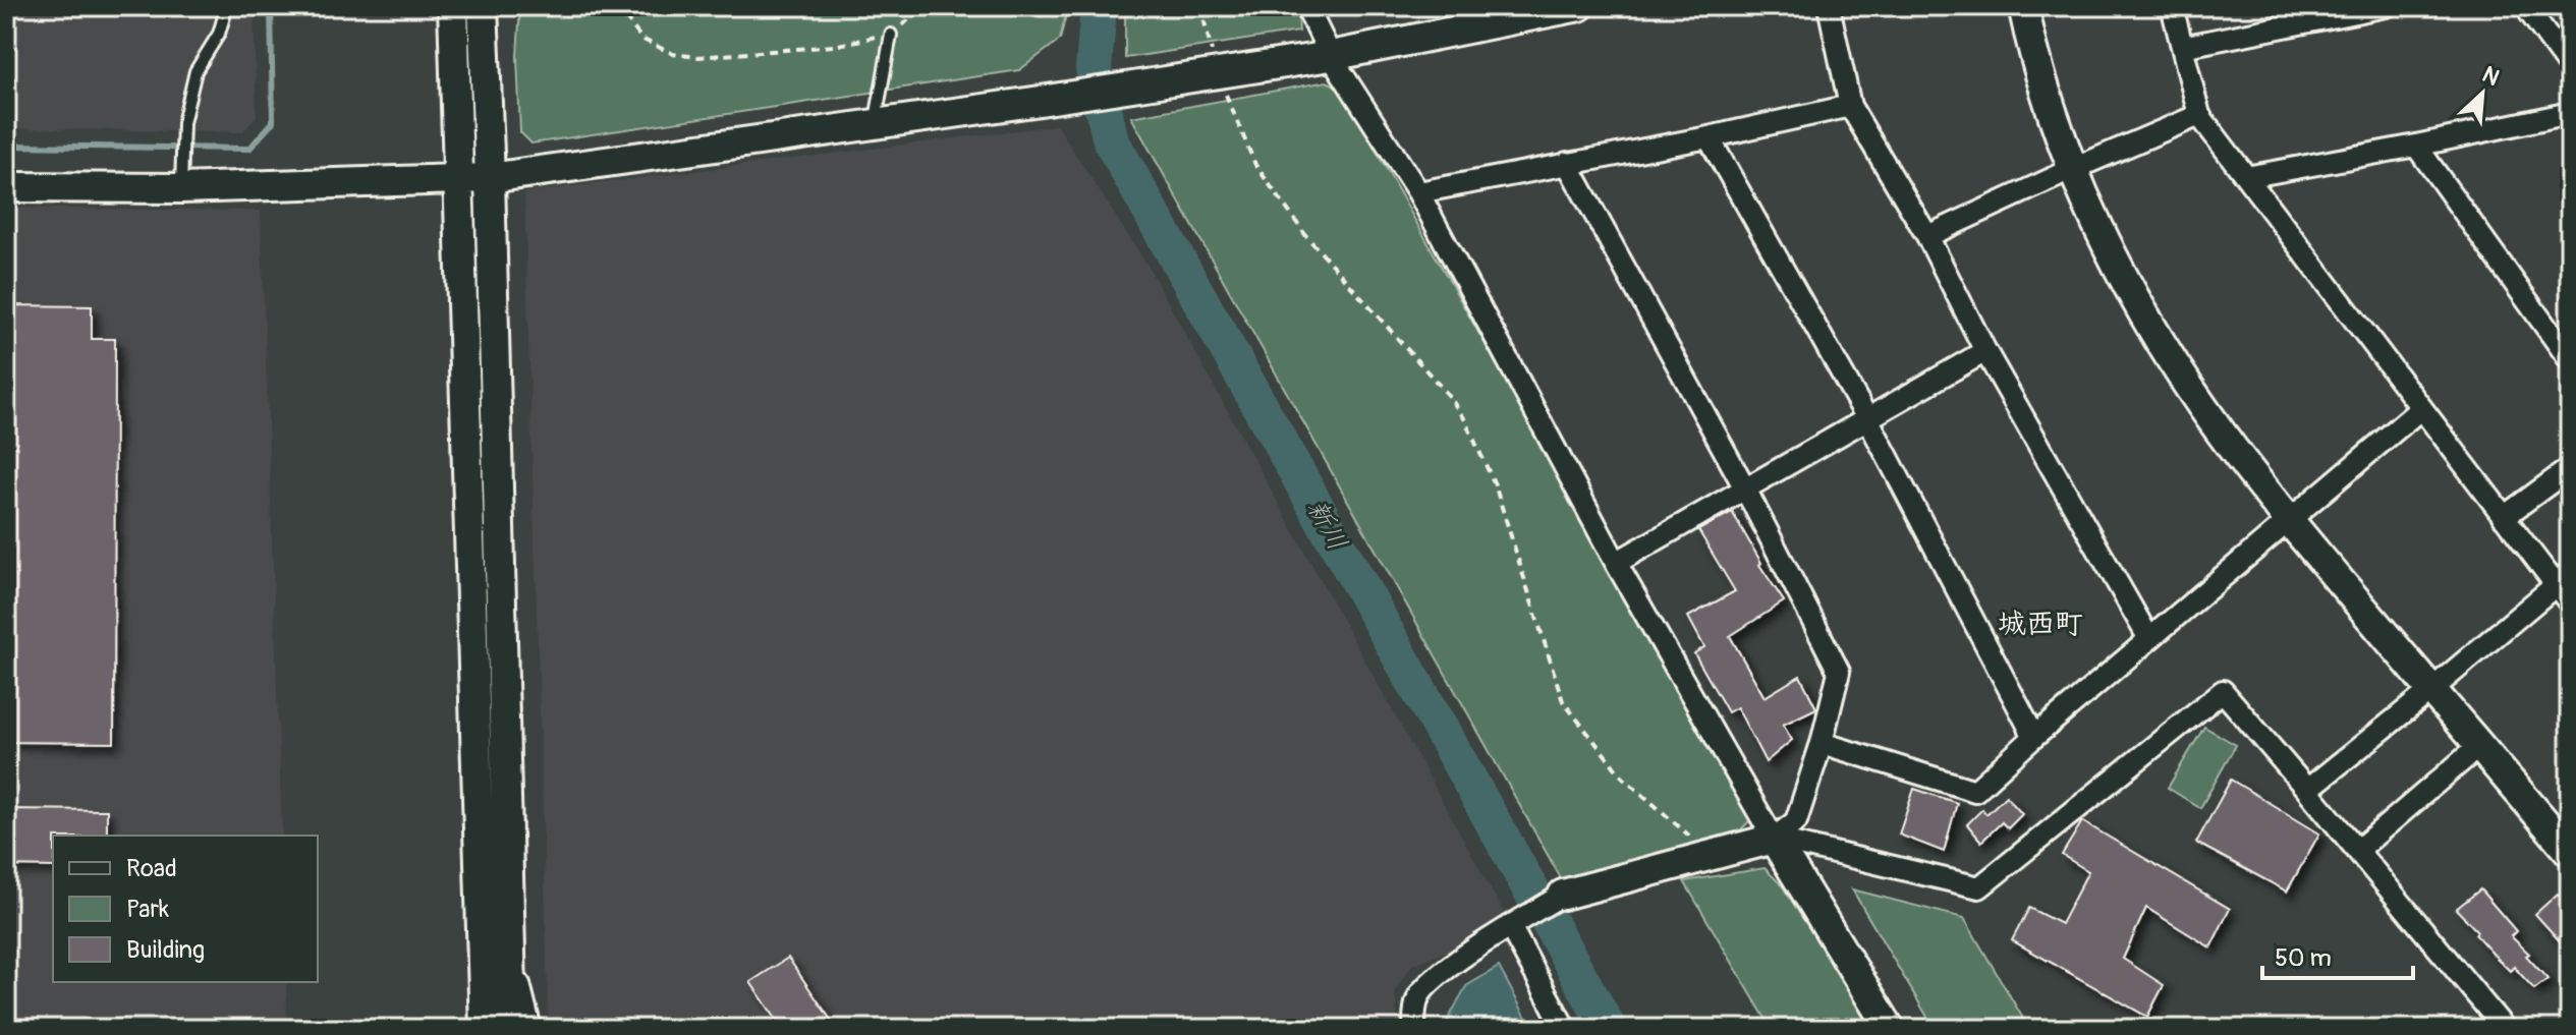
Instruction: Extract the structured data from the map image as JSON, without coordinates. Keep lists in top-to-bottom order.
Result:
{
  "districts": ["城西町"],
  "water": ["新川"],
  "legend": ["Road", "Park", "Building"],
  "scale_bar": "50 m",
  "north": "top right"
}
